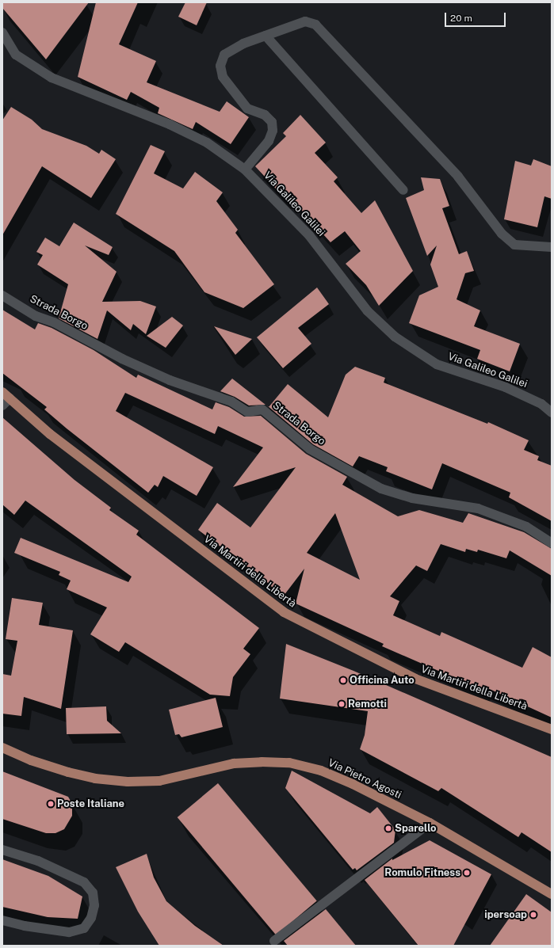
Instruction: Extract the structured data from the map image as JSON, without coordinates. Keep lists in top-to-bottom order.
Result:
{
  "streets": {
    "main road": ["Via Martiri della Libertà", "Via Pietro Agosti"],
    "street": ["Via Galileo Galilei", "Strada Borgo"]
  },
  "places": [
    "Officina Auto",
    "Remotti",
    "Poste Italiane",
    "Sparello",
    "Romulo Fitness",
    "ipersoap"
  ],
  "scale_bar": "20 m"
}
